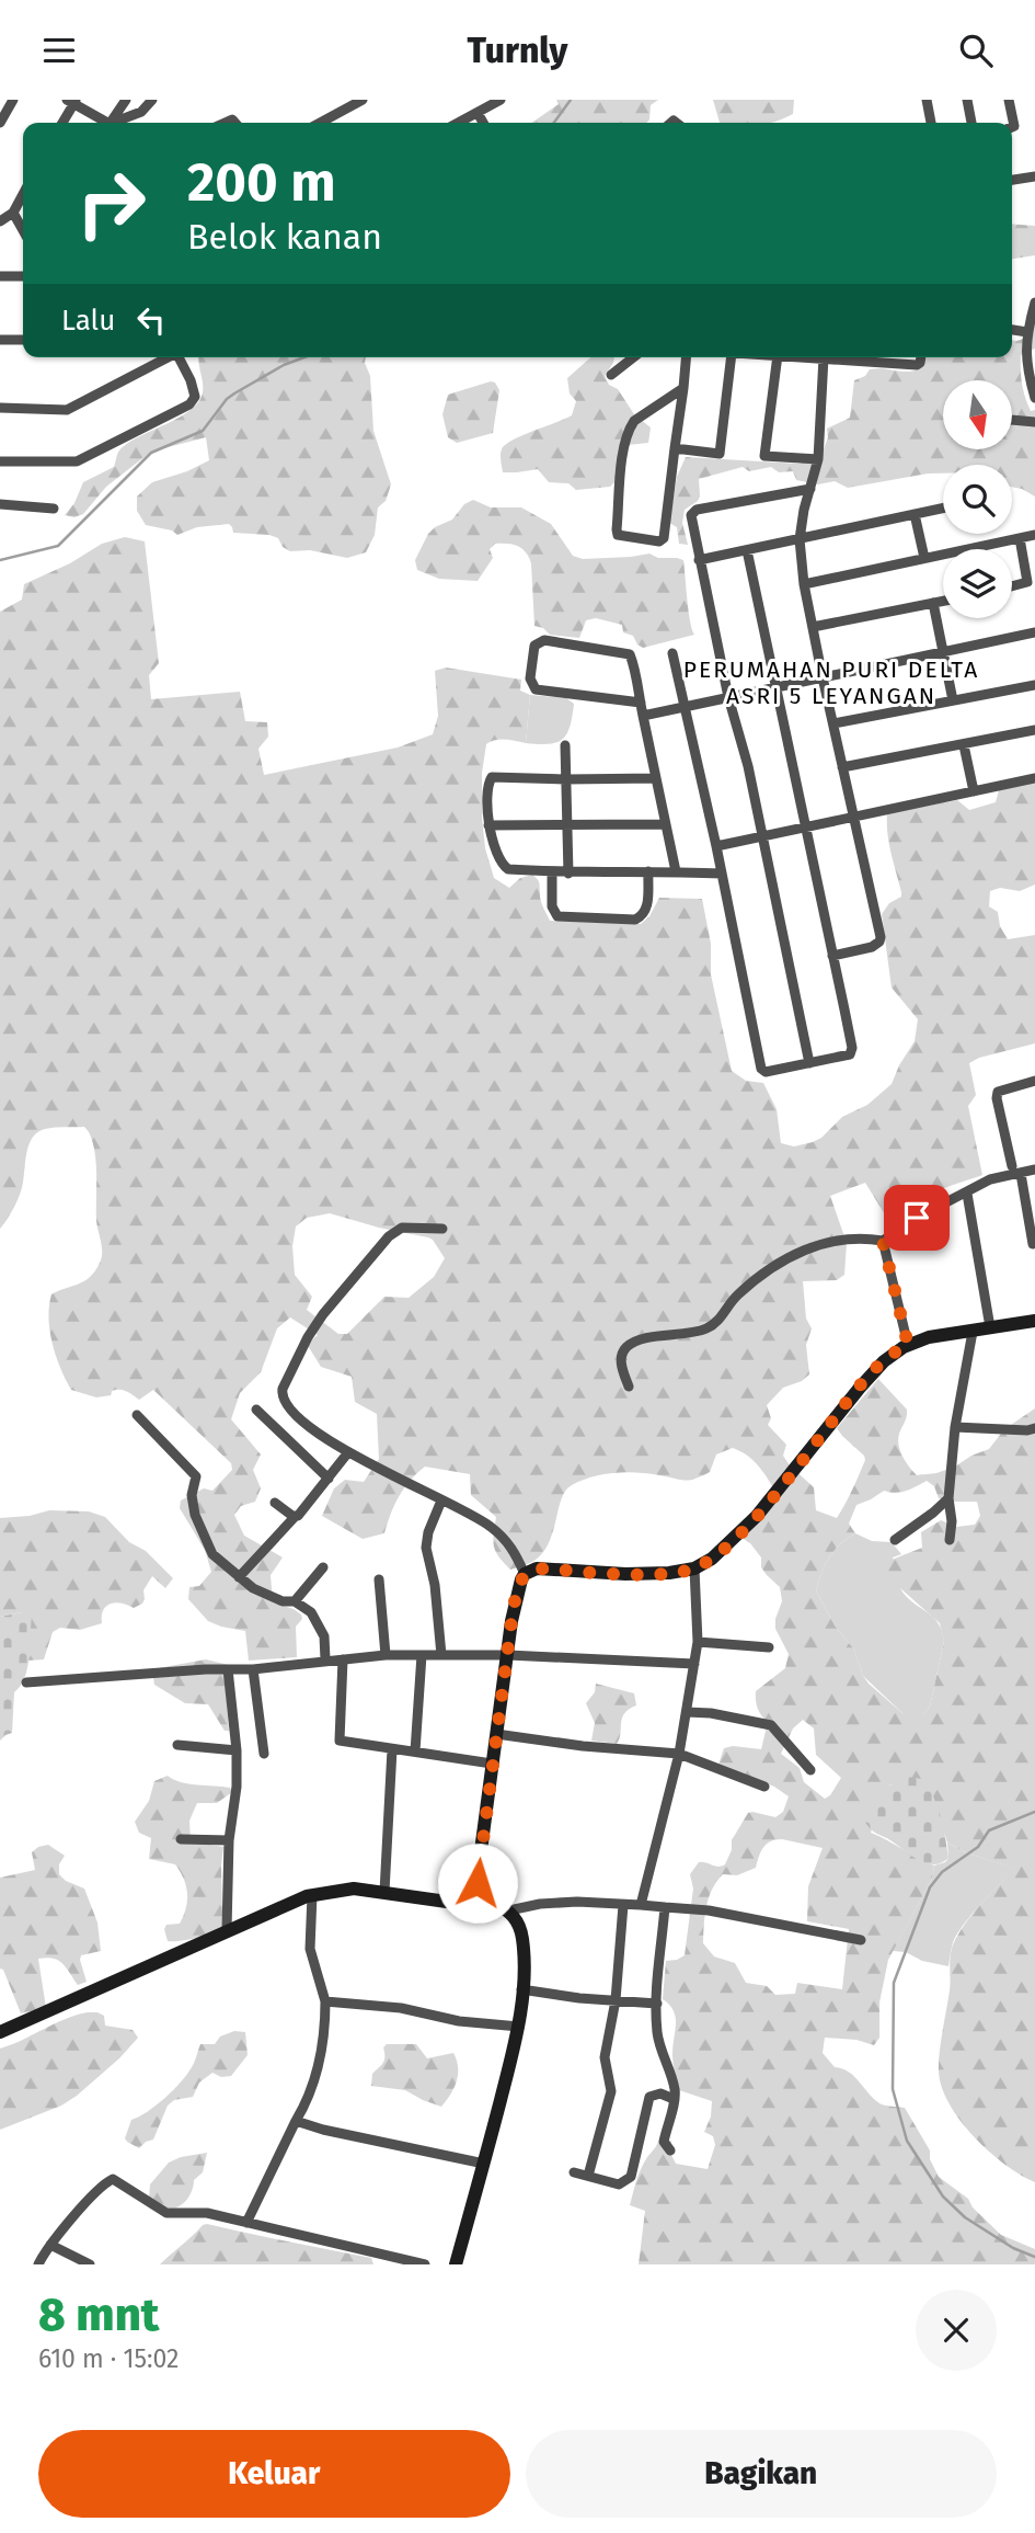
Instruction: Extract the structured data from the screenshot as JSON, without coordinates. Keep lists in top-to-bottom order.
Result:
{
  "districts": ["PERUMAHAN PURI DELTA ASRI 5 LEYANGAN"],
  "north": "bottom",
  "page": {
    "header": "Turnly",
    "turn": ["200 m", "Belok kanan"],
    "then": "Lalu",
    "heading": ["8 mnt", "610 m · 15:02"],
    "buttons": ["Keluar", "Bagikan"]
  }
}
